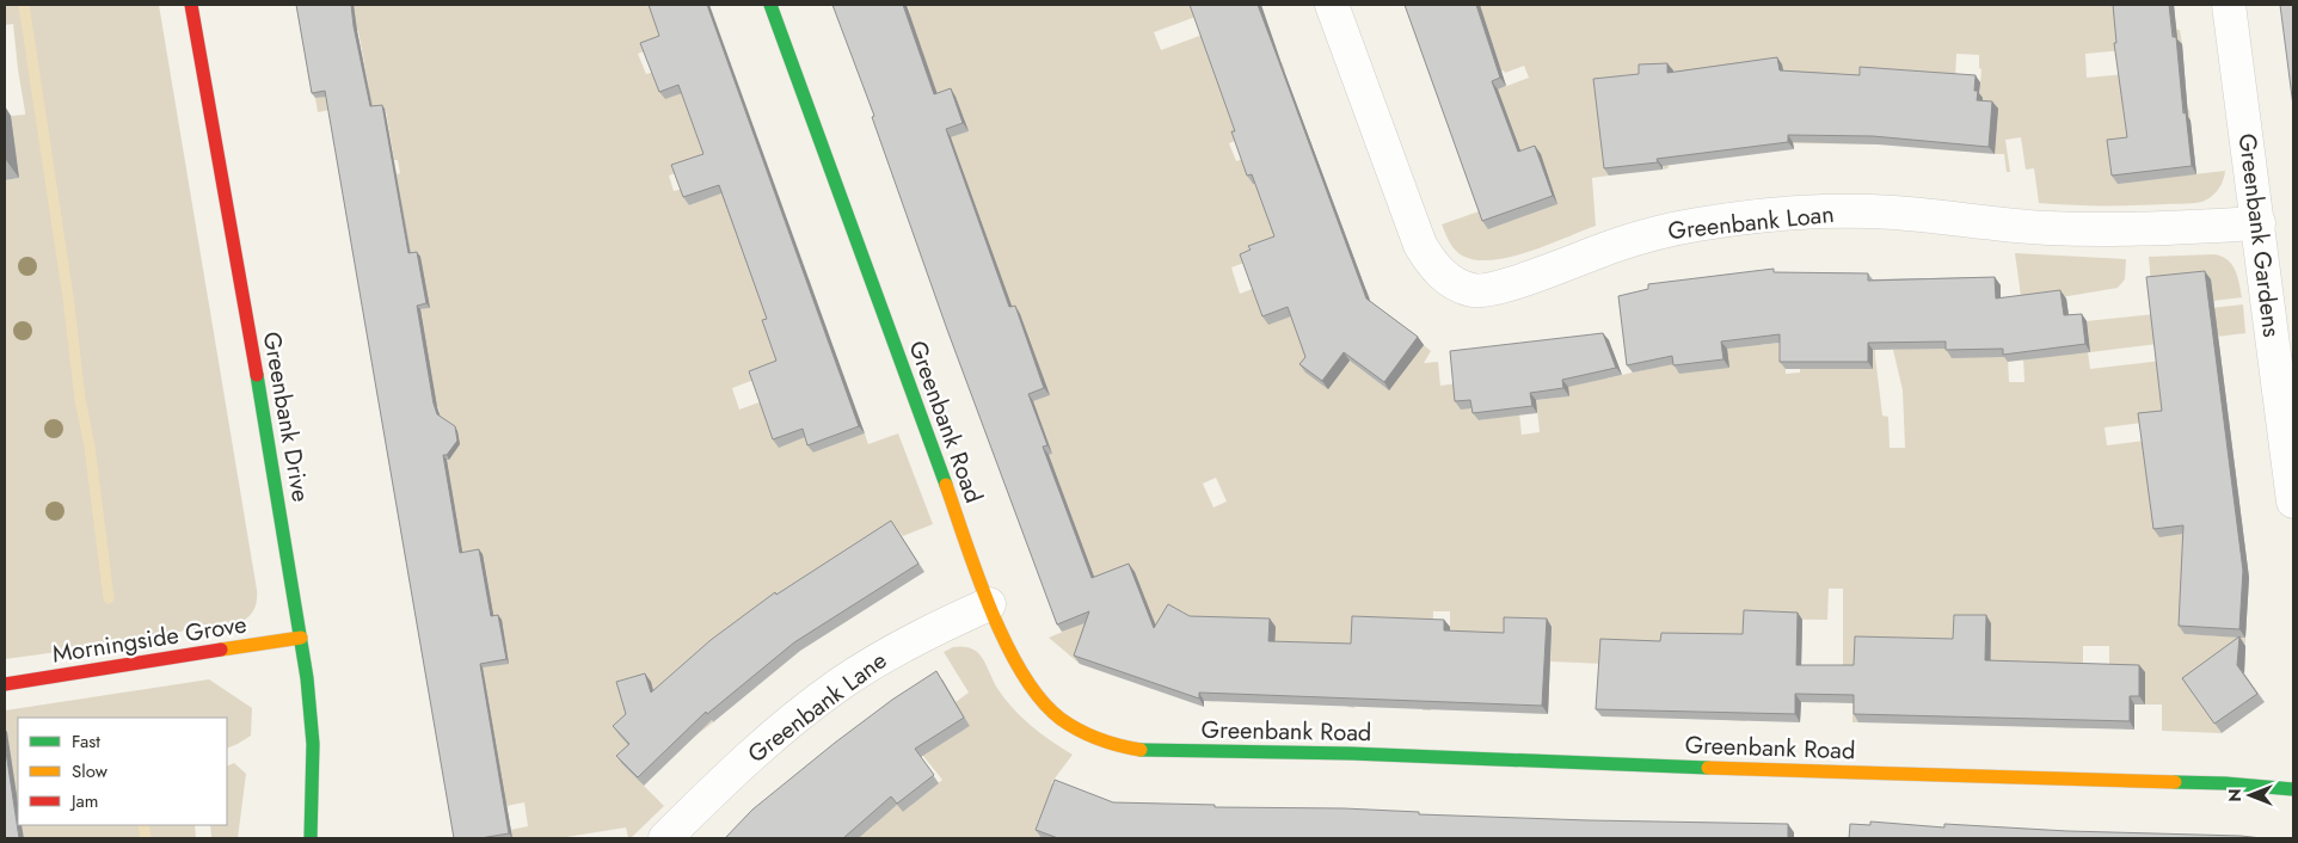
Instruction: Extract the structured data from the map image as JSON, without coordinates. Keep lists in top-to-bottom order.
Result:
{
  "streets": {
    "street": [
      "Greenbank Loan",
      "Greenbank Gardens",
      "Greenbank Drive",
      "Greenbank Road",
      "Morningside Grove",
      "Greenbank Lane"
    ]
  },
  "crossings": [
    ["Greenbank Loan", "Greenbank Gardens"],
    ["Greenbank Drive", "Morningside Grove"],
    ["Greenbank Road", "Greenbank Lane"]
  ],
  "legend": ["Fast", "Slow", "Jam"],
  "north": "left"
}
